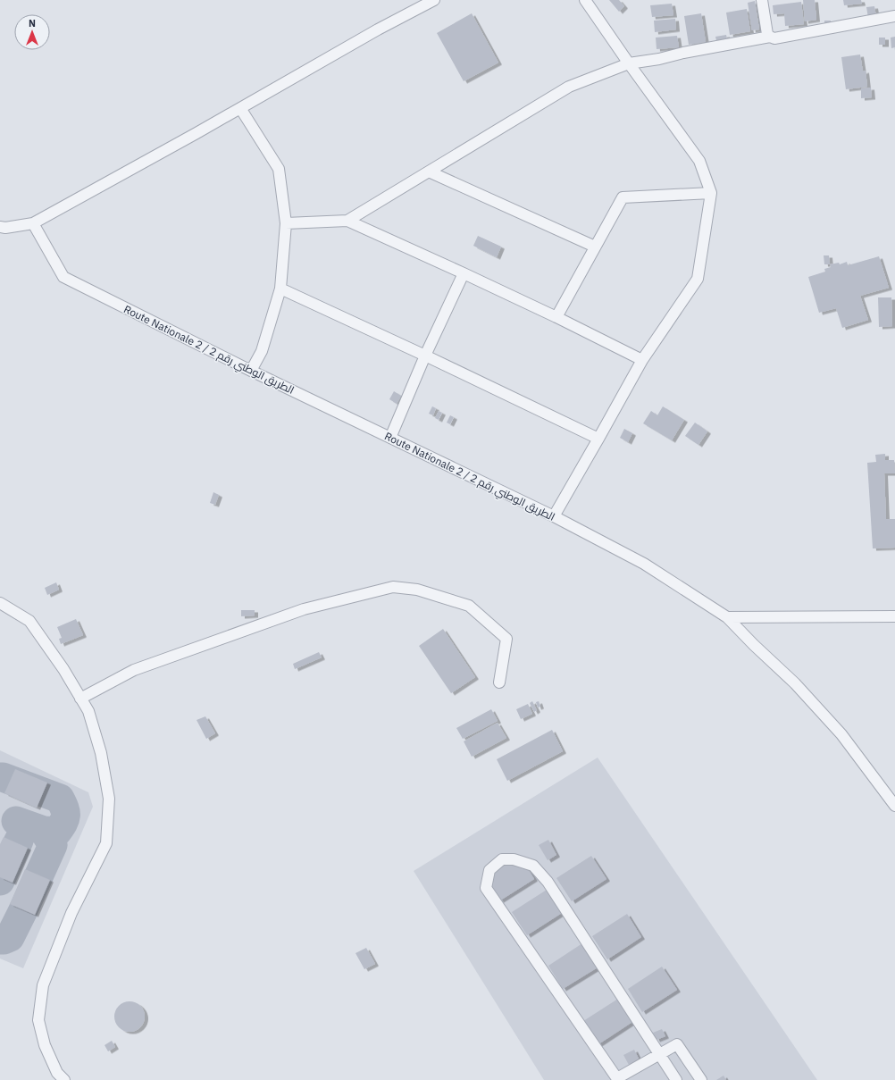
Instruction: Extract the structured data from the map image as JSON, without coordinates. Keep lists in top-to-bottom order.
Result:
{
  "streets": {
    "street": ["Route Nationale 2 / الطريق الوطني رقم 2"]
  },
  "north": "top"
}
